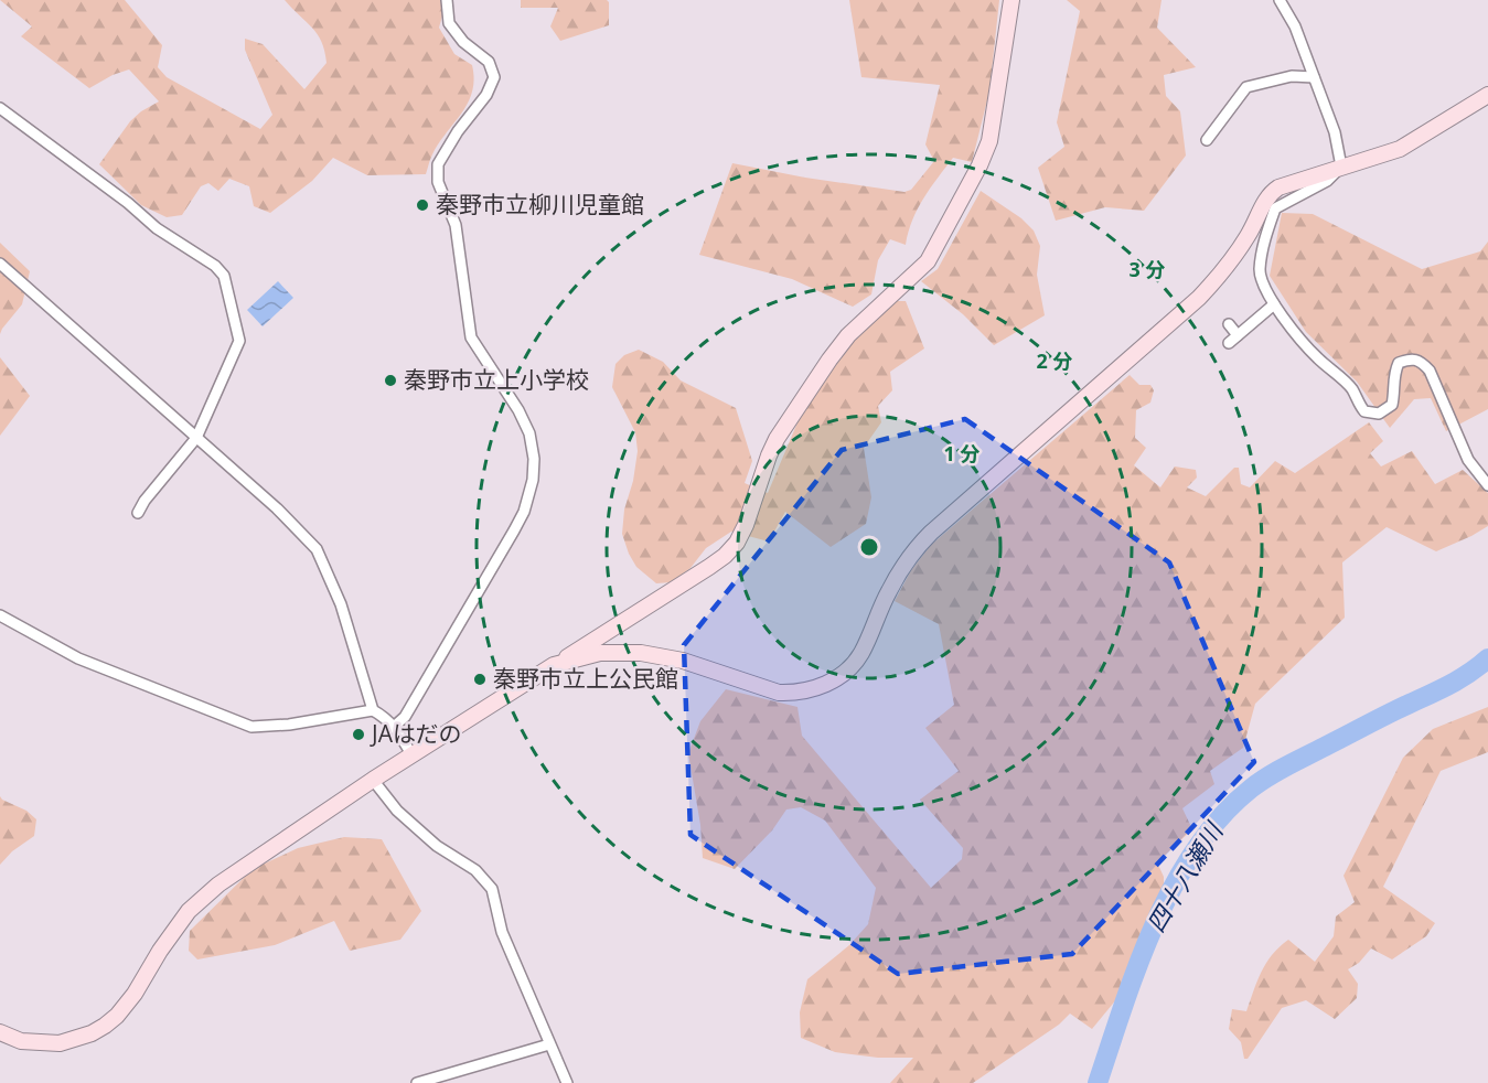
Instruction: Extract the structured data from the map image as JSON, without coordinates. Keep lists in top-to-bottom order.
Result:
{
  "water": ["四十八瀬川"],
  "places": [
    "秦野市立柳川児童館",
    "秦野市立上小学校",
    "秦野市立上公民館",
    "JAはだの"
  ],
  "rings": ["3 分", "2 分", "1 分"]
}
